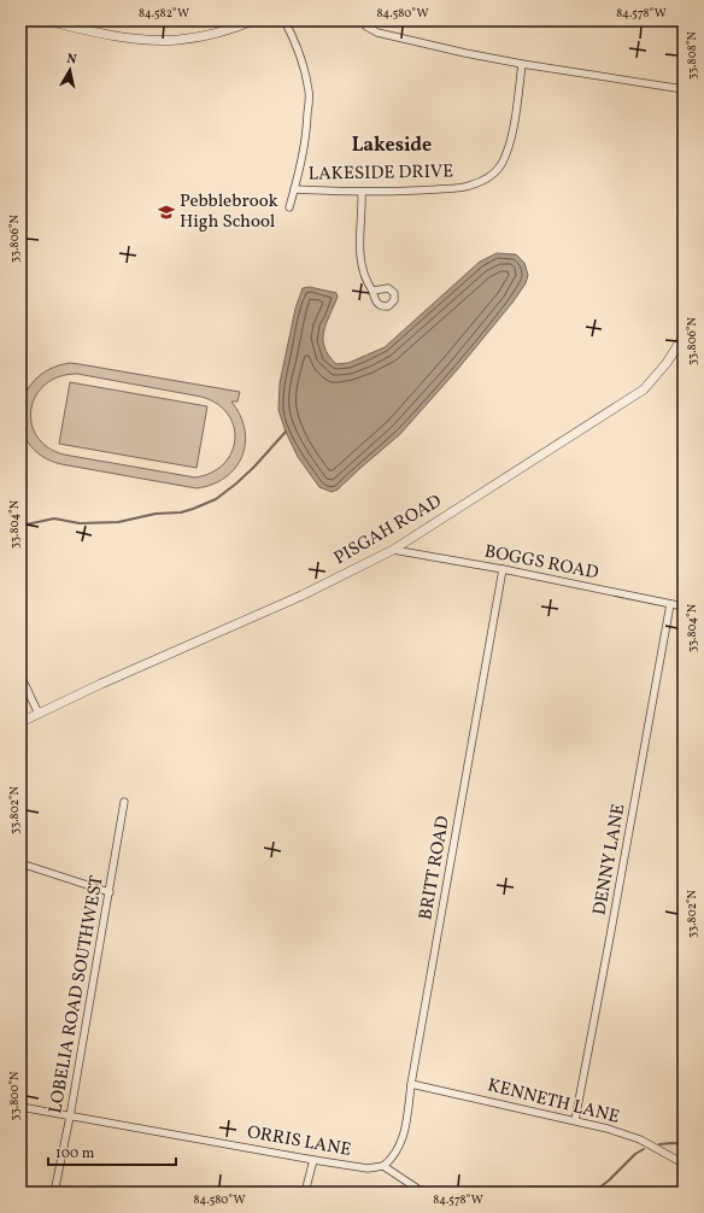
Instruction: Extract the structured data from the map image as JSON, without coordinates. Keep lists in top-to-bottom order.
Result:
{
  "streets": {
    "street": [
      "LAKESIDE DRIVE",
      "PISGAH ROAD",
      "BOGGS ROAD",
      "DENNY LANE",
      "BRITT ROAD",
      "LOBELIA ROAD SOUTHWEST",
      "KENNETH LANE",
      "ORRIS LANE"
    ]
  },
  "crossings": [
    ["PISGAH ROAD", "BOGGS ROAD"],
    ["BOGGS ROAD", "DENNY LANE"],
    ["BOGGS ROAD", "BRITT ROAD"],
    ["DENNY LANE", "KENNETH LANE"],
    ["BRITT ROAD", "KENNETH LANE"],
    ["BRITT ROAD", "ORRIS LANE"],
    ["LOBELIA ROAD SOUTHWEST", "ORRIS LANE"]
  ],
  "districts": ["Lakeside"],
  "places": {
    "school or university": ["Pebblebrook High School"]
  },
  "scale_bar": "100 m",
  "north": "top",
  "coordinates": [
    "84.582°W",
    "84.580°W",
    "84.578°W",
    "33.808°N",
    "33.806°N",
    "33.804°N",
    "33.802°N",
    "33.800°N"
  ]
}
